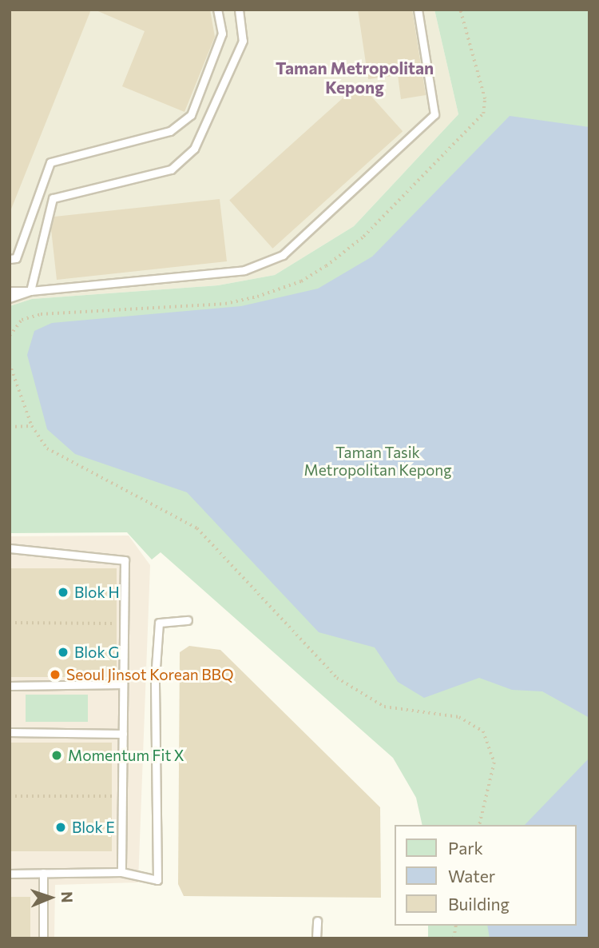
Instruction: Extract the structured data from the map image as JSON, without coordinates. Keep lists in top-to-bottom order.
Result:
{
  "districts": ["Taman Metropolitan Kepong"],
  "parks": ["Taman Tasik Metropolitan Kepong"],
  "places": [
    "Blok H",
    "Blok G",
    "Seoul Jinsot Korean BBQ",
    "Momentum Fit X",
    "Blok E"
  ],
  "legend": ["Park", "Water", "Building"],
  "north": "right"
}
